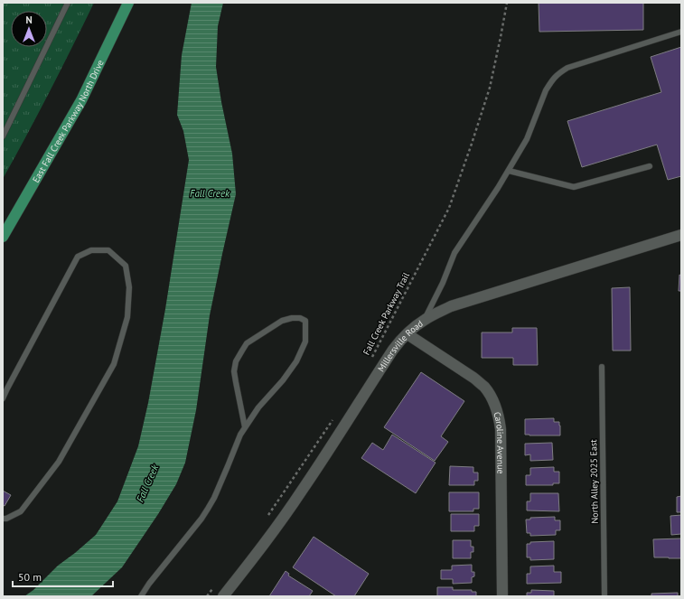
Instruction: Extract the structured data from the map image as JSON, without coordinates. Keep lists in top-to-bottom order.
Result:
{
  "streets": {
    "main road": ["East Fall Creek Parkway North Drive"],
    "street": ["Millersville Road", "Caroline Avenue"],
    "lane": ["North Alley 2025 East"],
    "path": ["Fall Creek Parkway Trail"]
  },
  "crossings": [
    ["Millersville Road", "Caroline Avenue"]
  ],
  "water": ["Fall Creek"],
  "scale_bar": "50 m",
  "north": "top"
}
